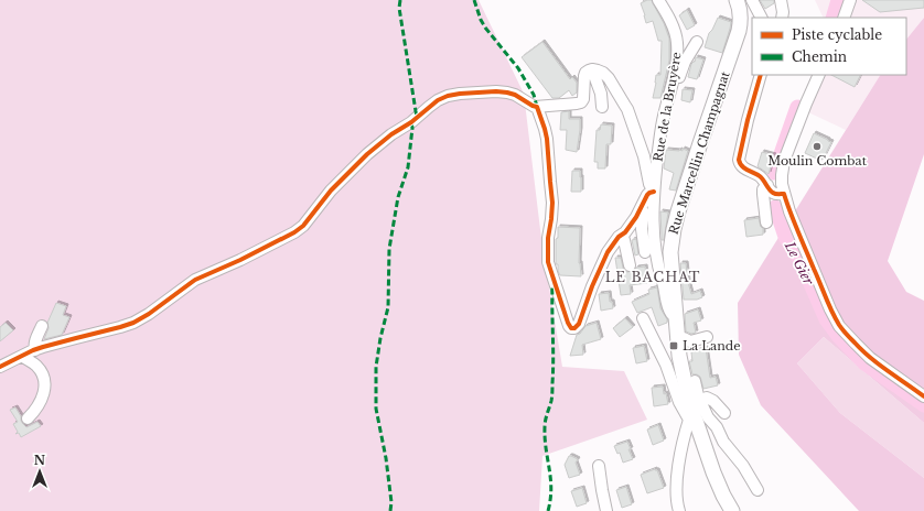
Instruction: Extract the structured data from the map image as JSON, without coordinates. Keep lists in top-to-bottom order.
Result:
{
  "streets": {
    "main road": ["Rue Marcellin Champagnat"],
    "street": ["Rue de la Bruyère"]
  },
  "crossings": [
    ["Rue de la Bruyère", "Rue Marcellin Champagnat"]
  ],
  "districts": ["LE BACHAT"],
  "water": ["Le Gier"],
  "places": {
    "other": ["Moulin Combat"],
    "transit": ["La Lande"]
  },
  "legend": ["Piste cyclable", "Chemin"],
  "north": "top"
}
